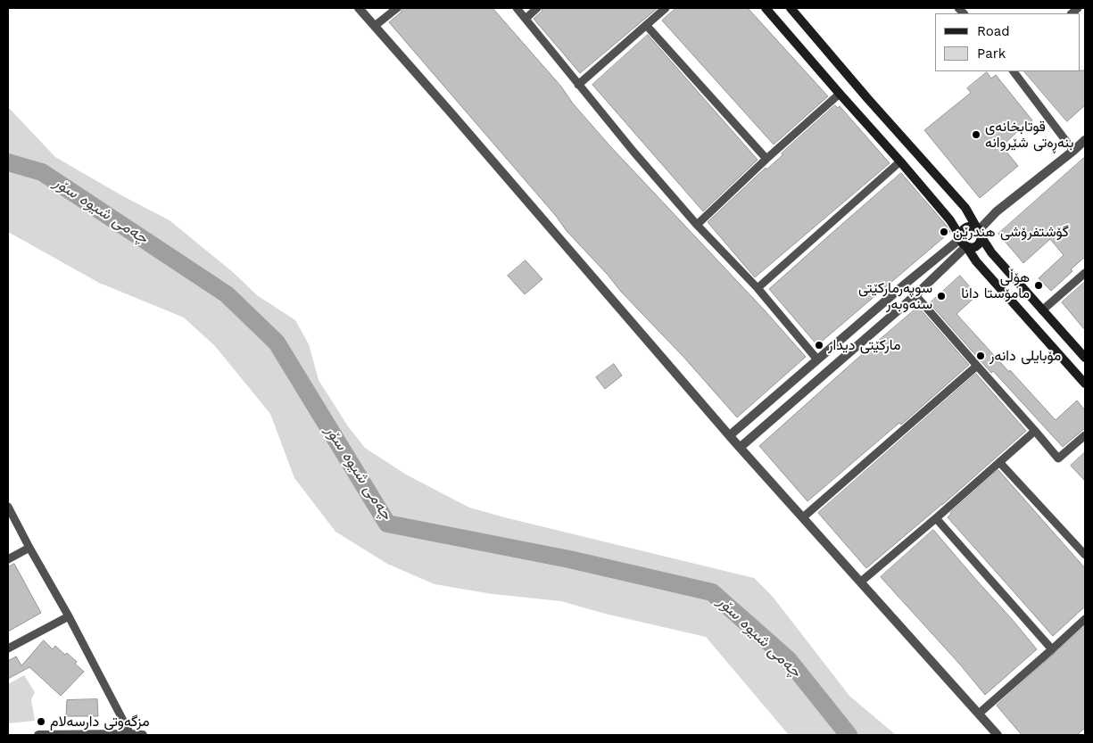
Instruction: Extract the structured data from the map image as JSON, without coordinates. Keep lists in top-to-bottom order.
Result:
{
  "water": ["چەمی شیوە سۆر"],
  "places": [
    "قوتابخانەی بنەڕەتی شێروانە",
    "گۆشتفرۆشی هندرێن",
    "هۆڵی مامۆستا دانا",
    "سوپەرمارکێتی سنەوبەر",
    "مارکێتی دیدار",
    "مۆبایلی دانەر",
    "مزگەوتی دارسەلام"
  ],
  "legend": ["Road", "Park"]
}
